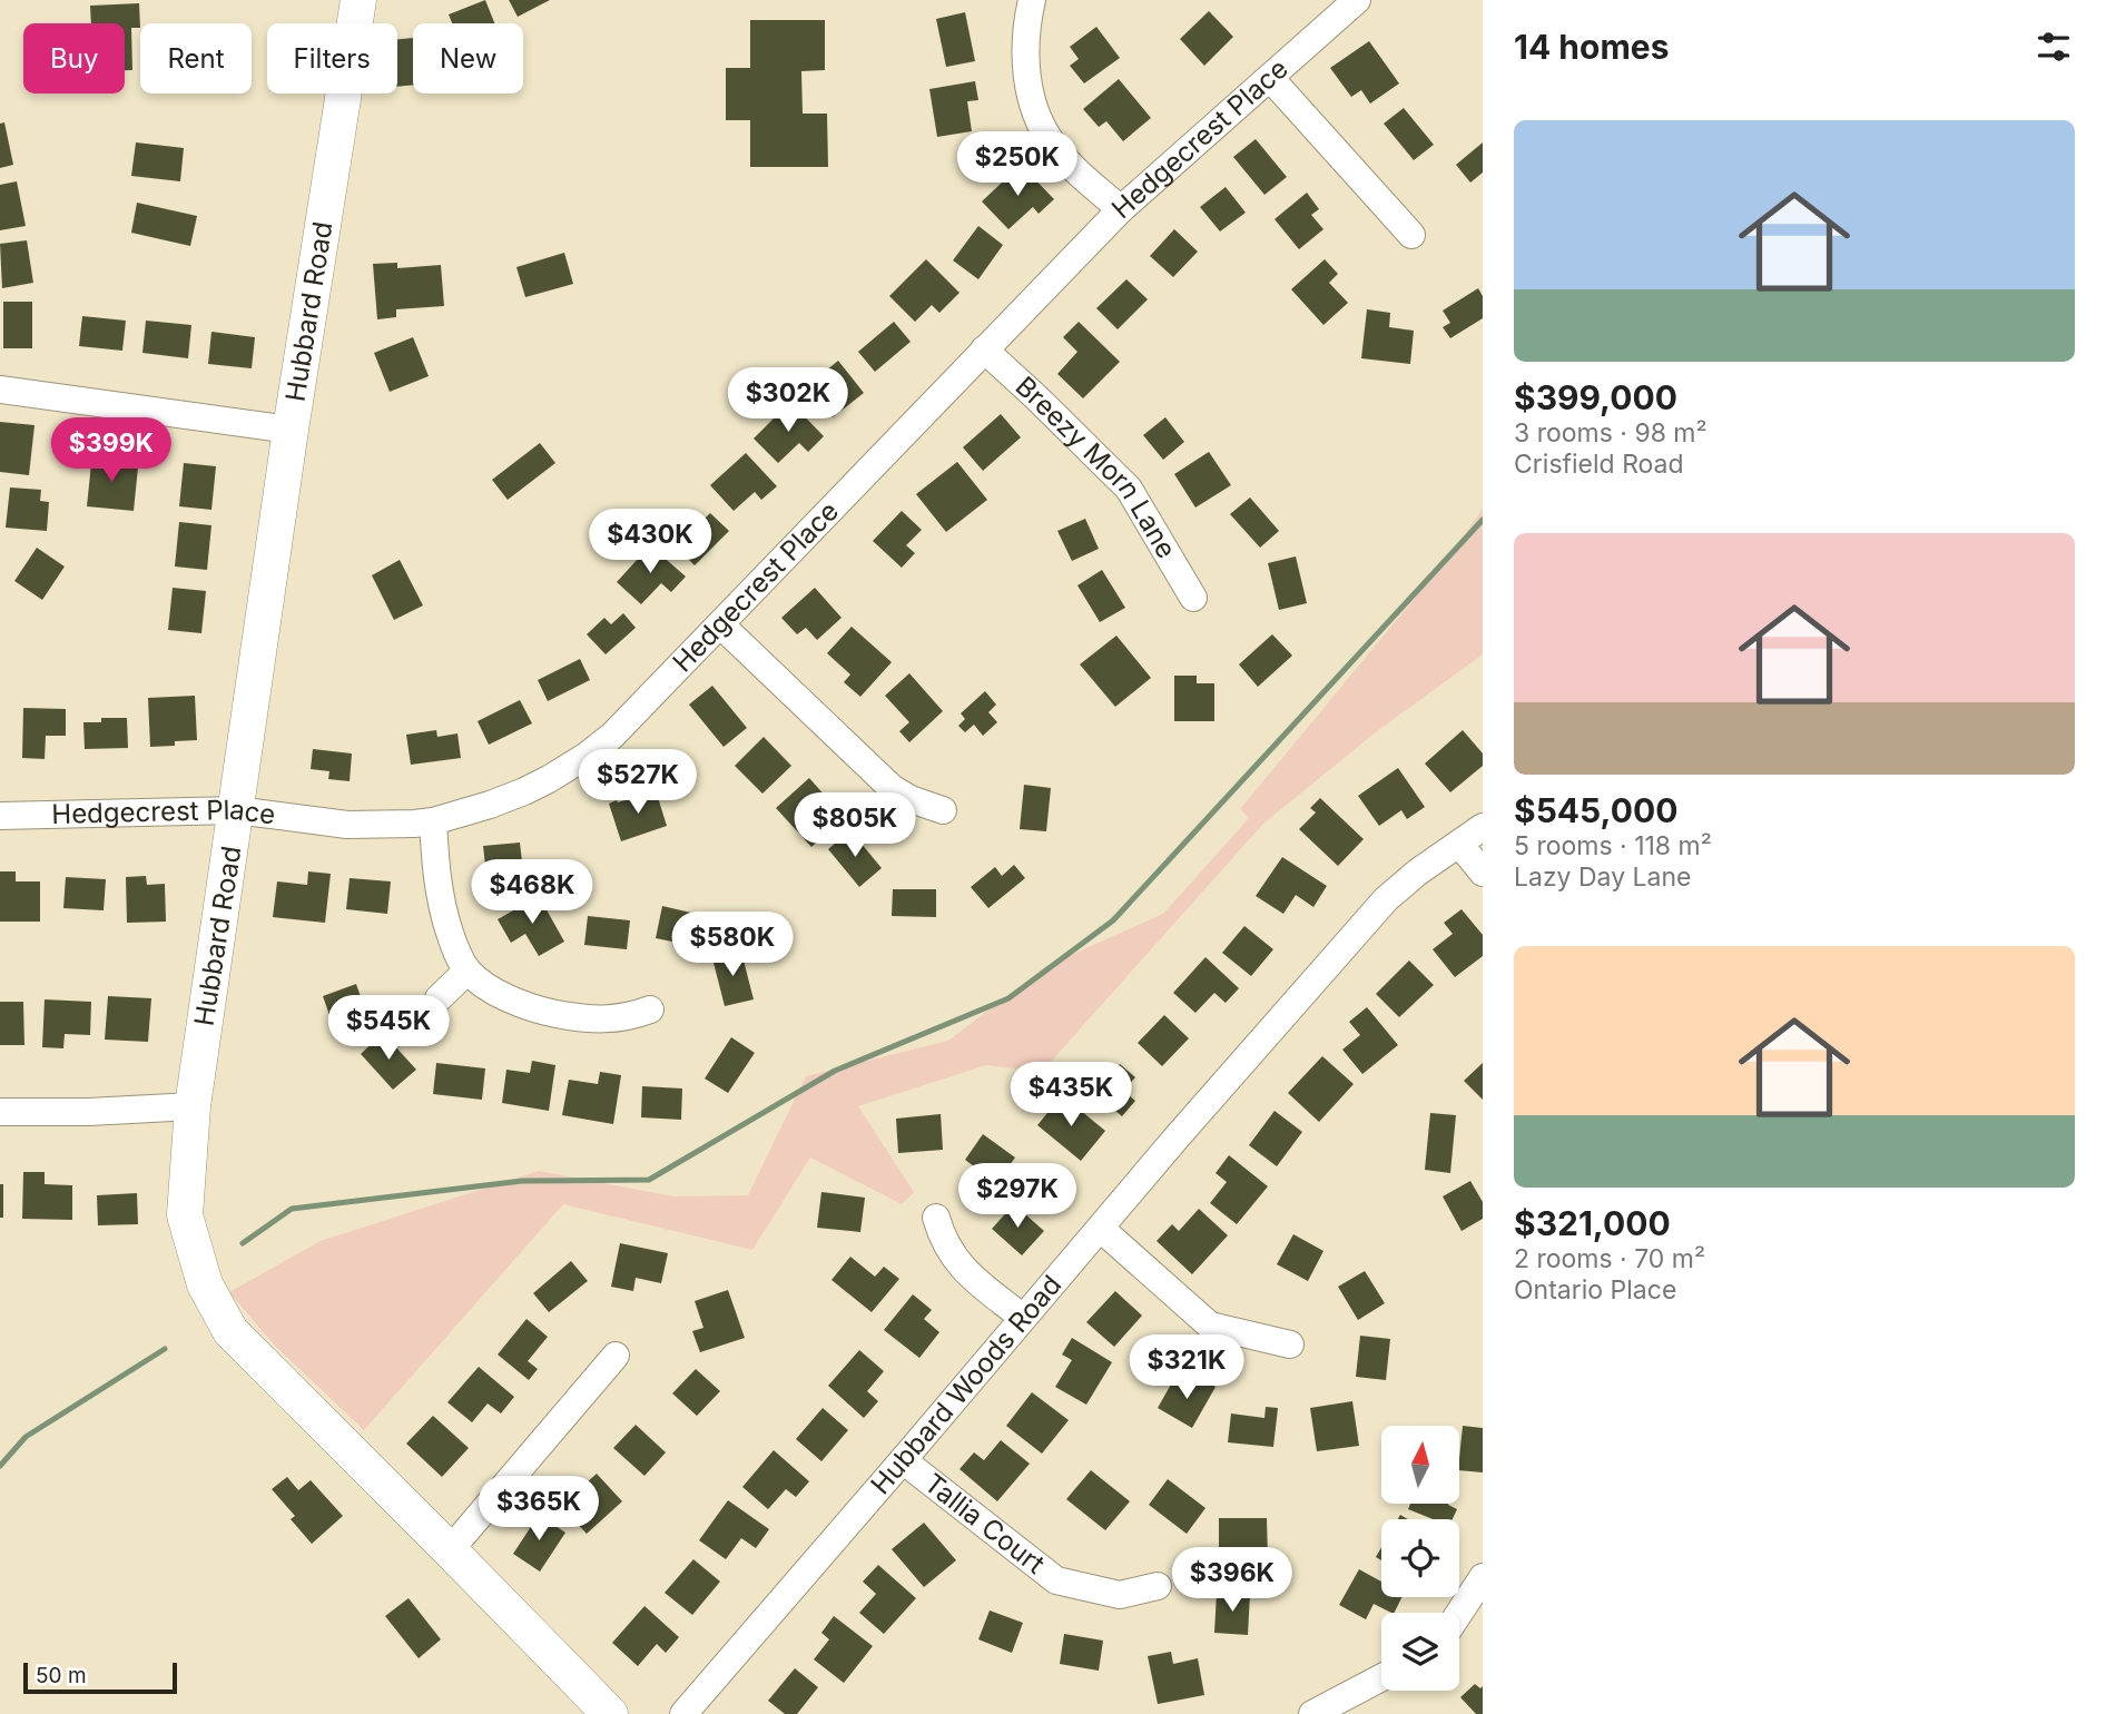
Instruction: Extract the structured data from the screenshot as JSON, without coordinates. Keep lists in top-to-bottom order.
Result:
{
  "streets": {
    "main road": ["Hubbard Road"],
    "street": [
      "Hedgecrest Place",
      "Breezy Morn Lane",
      "Hubbard Woods Road",
      "Tallia Court"
    ]
  },
  "crossings": [
    ["Hedgecrest Place", "Hubbard Road"],
    ["Hedgecrest Place", "Breezy Morn Lane"],
    ["Hubbard Woods Road", "Tallia Court"]
  ],
  "scale_bar": "50 m",
  "north": "top",
  "page": {
    "heading": "14 homes",
    "chip": [
      "Buy",
      "Rent",
      "Filters",
      "New"
    ],
    "list": [
      {
        "name": "$399,000",
        "note": "3 rooms · 98 m² · Crisfield Road"
      },
      {
        "name": "$545,000",
        "note": "5 rooms · 118 m² · Lazy Day Lane"
      },
      {
        "name": "$321,000",
        "note": "2 rooms · 70 m² · Ontario Place"
      }
    ],
    "price": [
      "$250K",
      "$302K",
      "$399K",
      "$430K",
      "$527K",
      "$805K",
      "$468K",
      "$580K",
      "$545K",
      "$435K",
      "$297K",
      "$321K",
      "$365K",
      "$396K"
    ],
    "scale": "50 m"
  }
}
